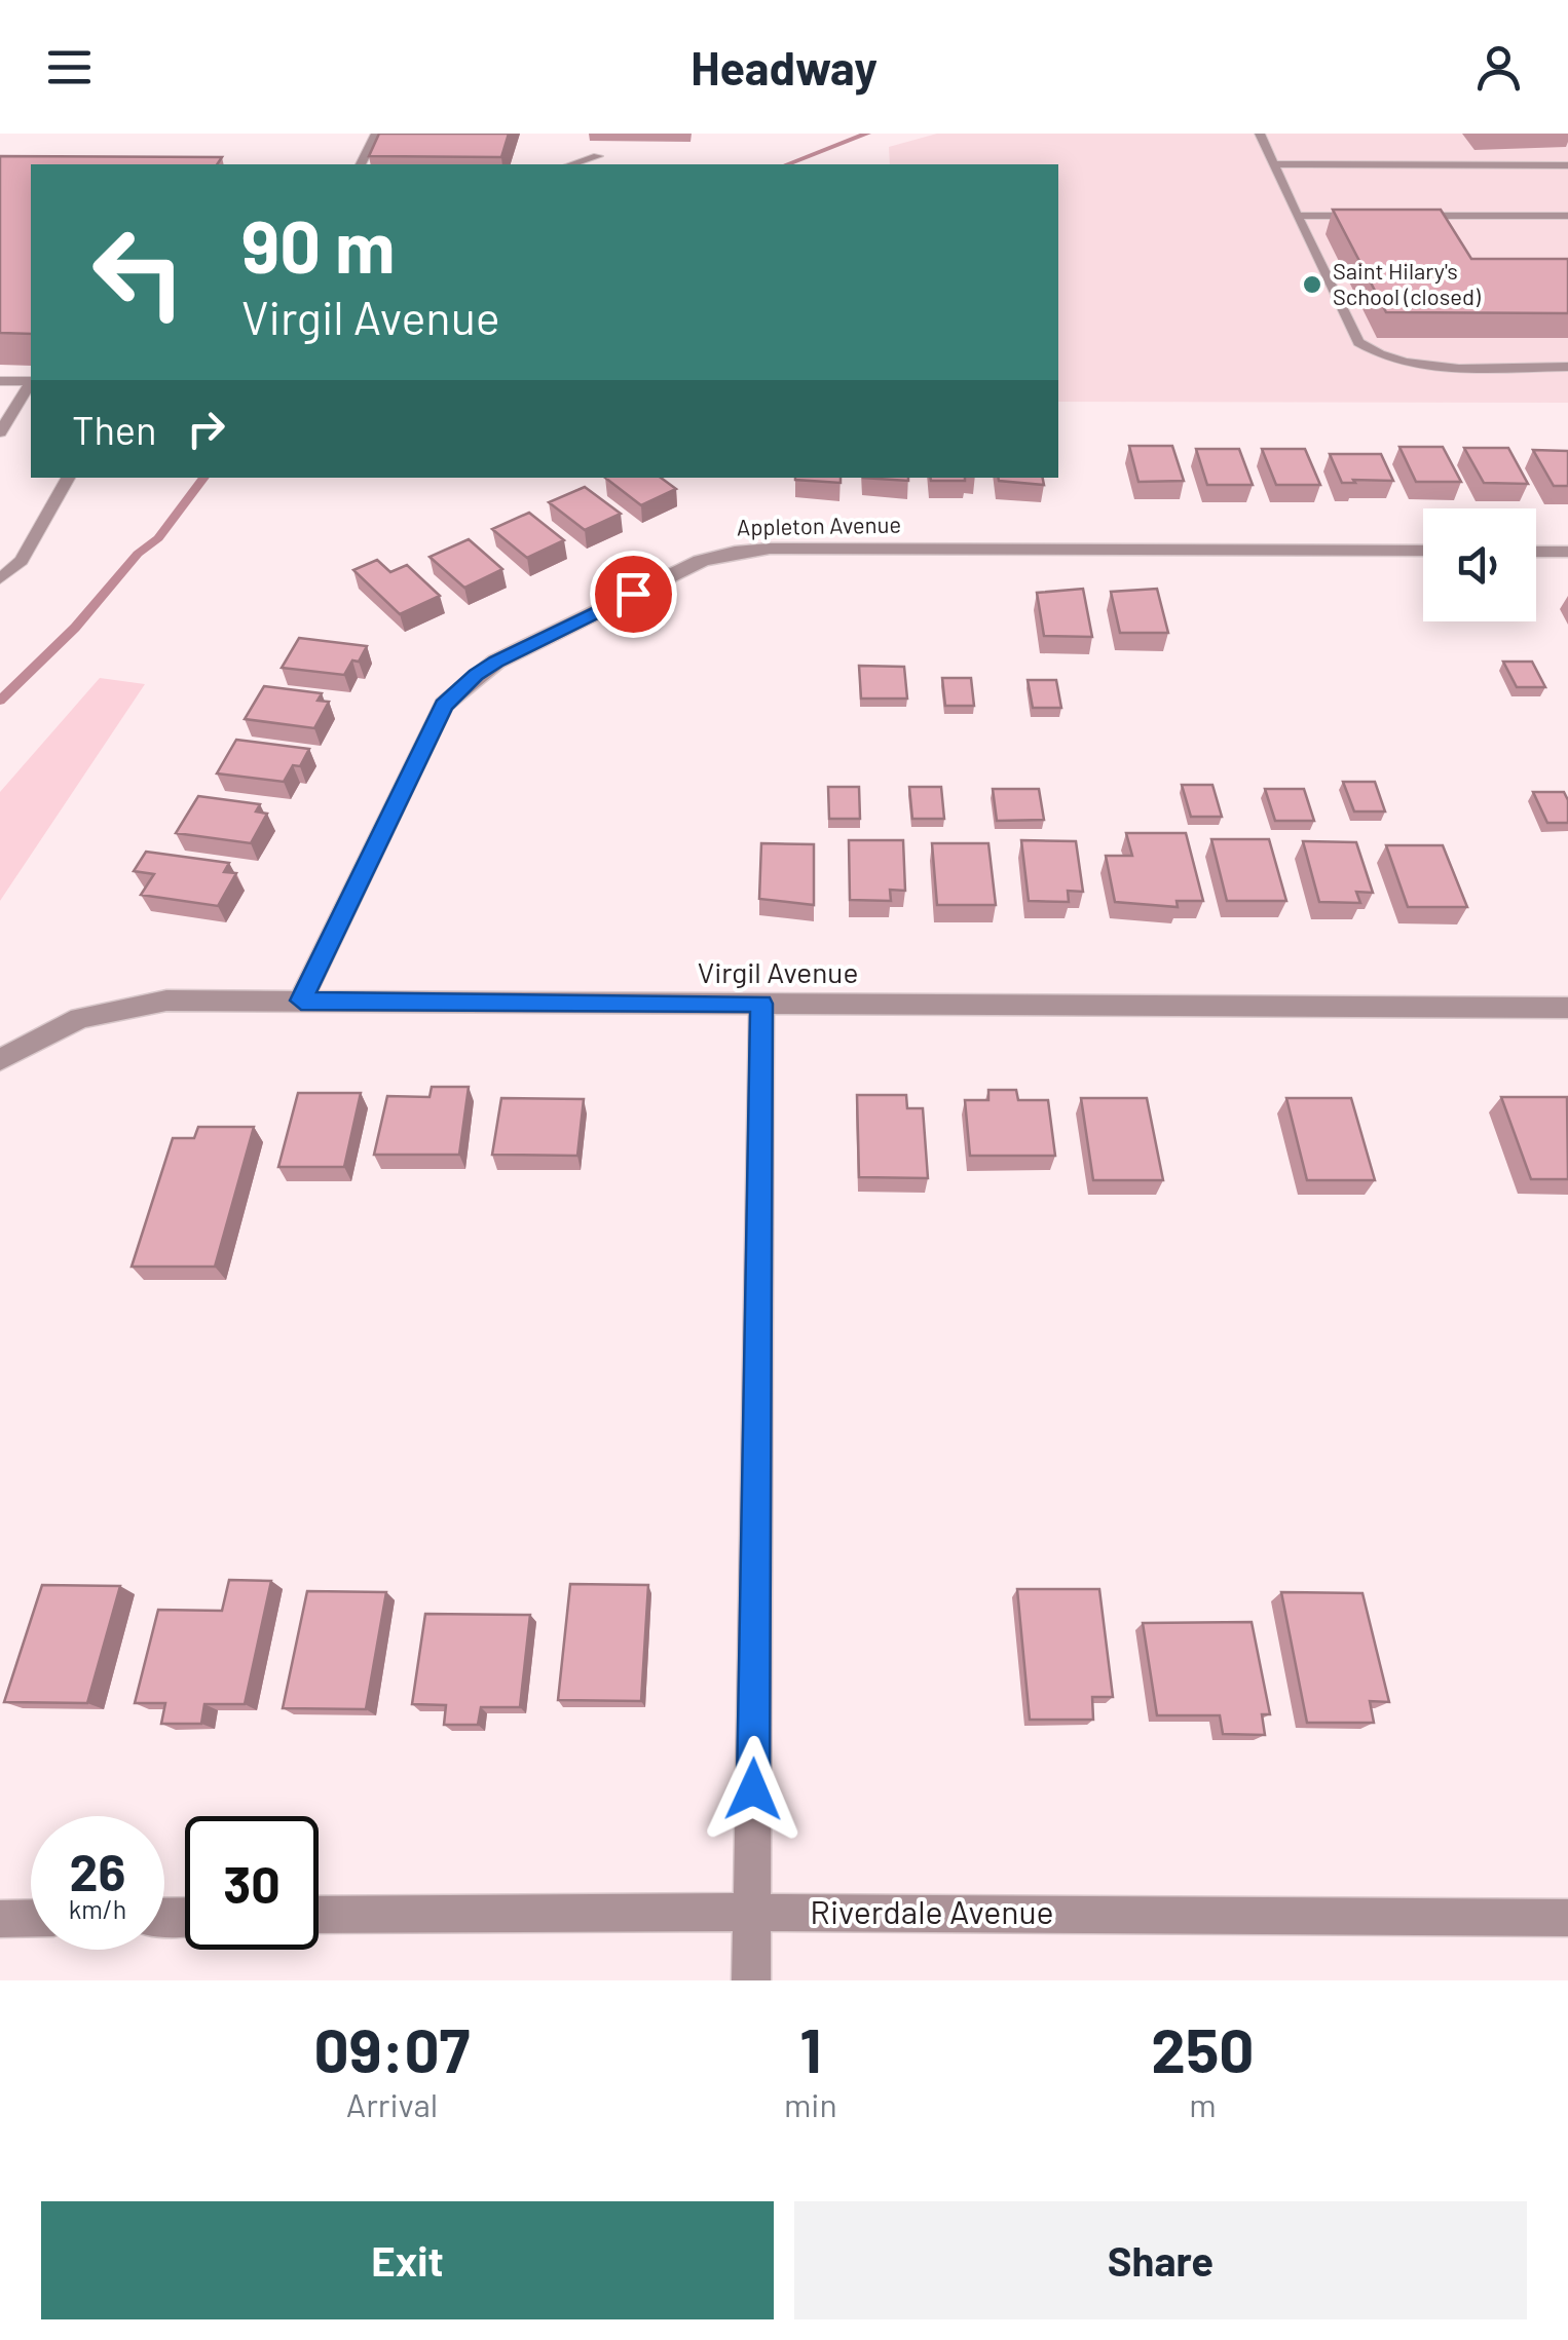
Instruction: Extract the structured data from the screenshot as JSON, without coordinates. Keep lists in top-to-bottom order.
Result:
{
  "streets": {
    "street": ["Appleton Avenue", "Virgil Avenue", "Riverdale Avenue"]
  },
  "crossings": [
    ["Appleton Avenue", "Virgil Avenue"]
  ],
  "places": ["Saint Hilary's School (closed)"],
  "page": {
    "header": "Headway",
    "turn": ["90 m", "Virgil Avenue"],
    "then": "Then",
    "speed": "26 km/h",
    "limit": "30",
    "eta": [
      "09:07",
      "Arrival",
      "1",
      "min",
      "250",
      "m"
    ],
    "buttons": ["Exit", "Share"]
  }
}
